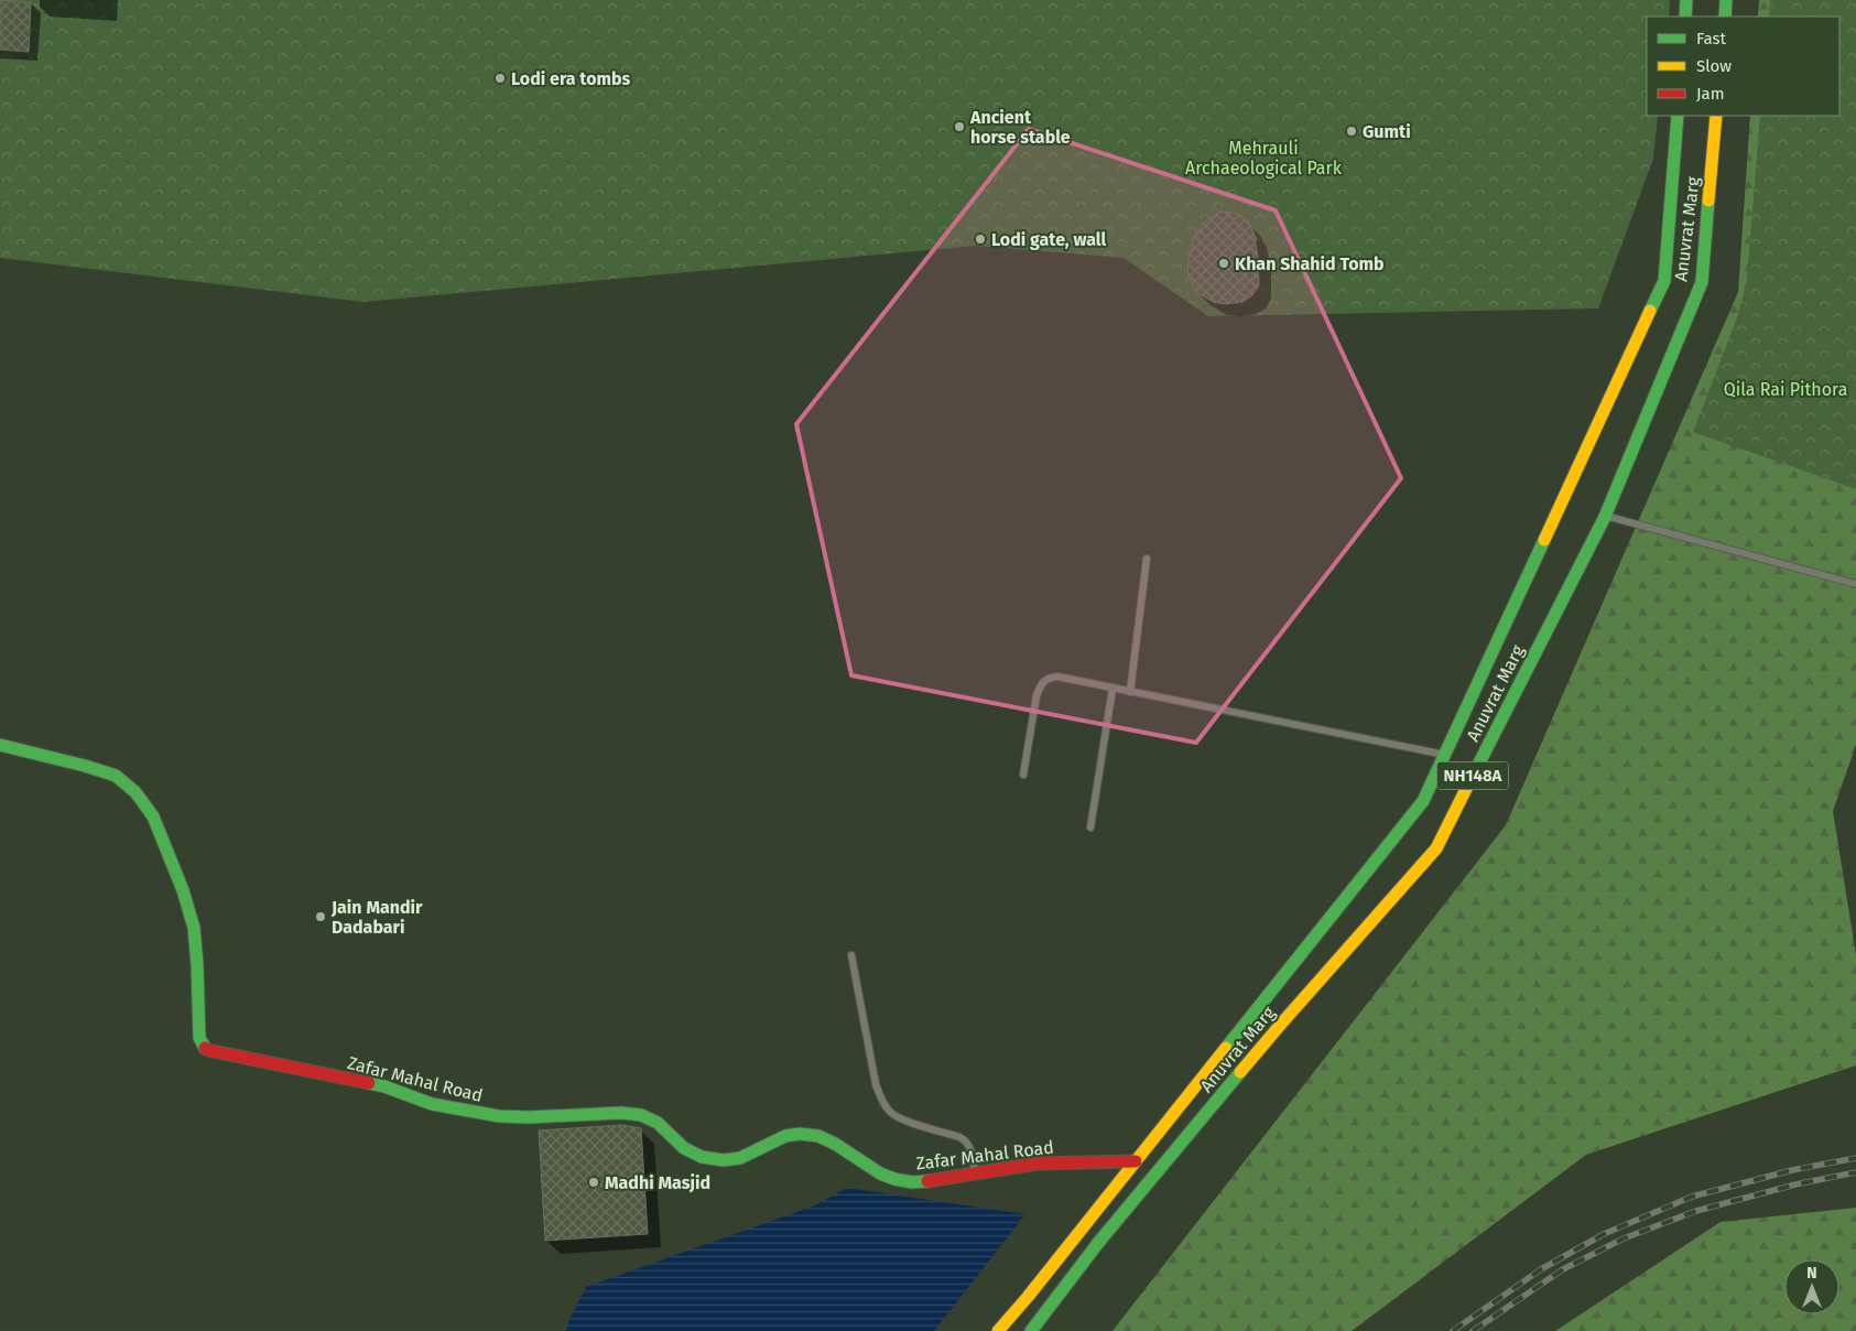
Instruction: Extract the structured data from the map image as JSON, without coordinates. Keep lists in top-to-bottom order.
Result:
{
  "streets": {
    "main road": ["Anuvrat Marg", "NH148A", "Zafar Mahal Road"]
  },
  "crossings": [
    ["Anuvrat Marg", "Zafar Mahal Road"]
  ],
  "parks": ["Mehrauli Archaeological Park", "Qila Rai Pithora"],
  "places": [
    "Lodi era tombs",
    "Ancient horse stable",
    "Gumti",
    "Lodi gate, wall",
    "Khan Shahid Tomb",
    "Jain Mandir Dadabari",
    "Madhi Masjid"
  ],
  "legend": ["Fast", "Slow", "Jam"],
  "north": "top"
}
